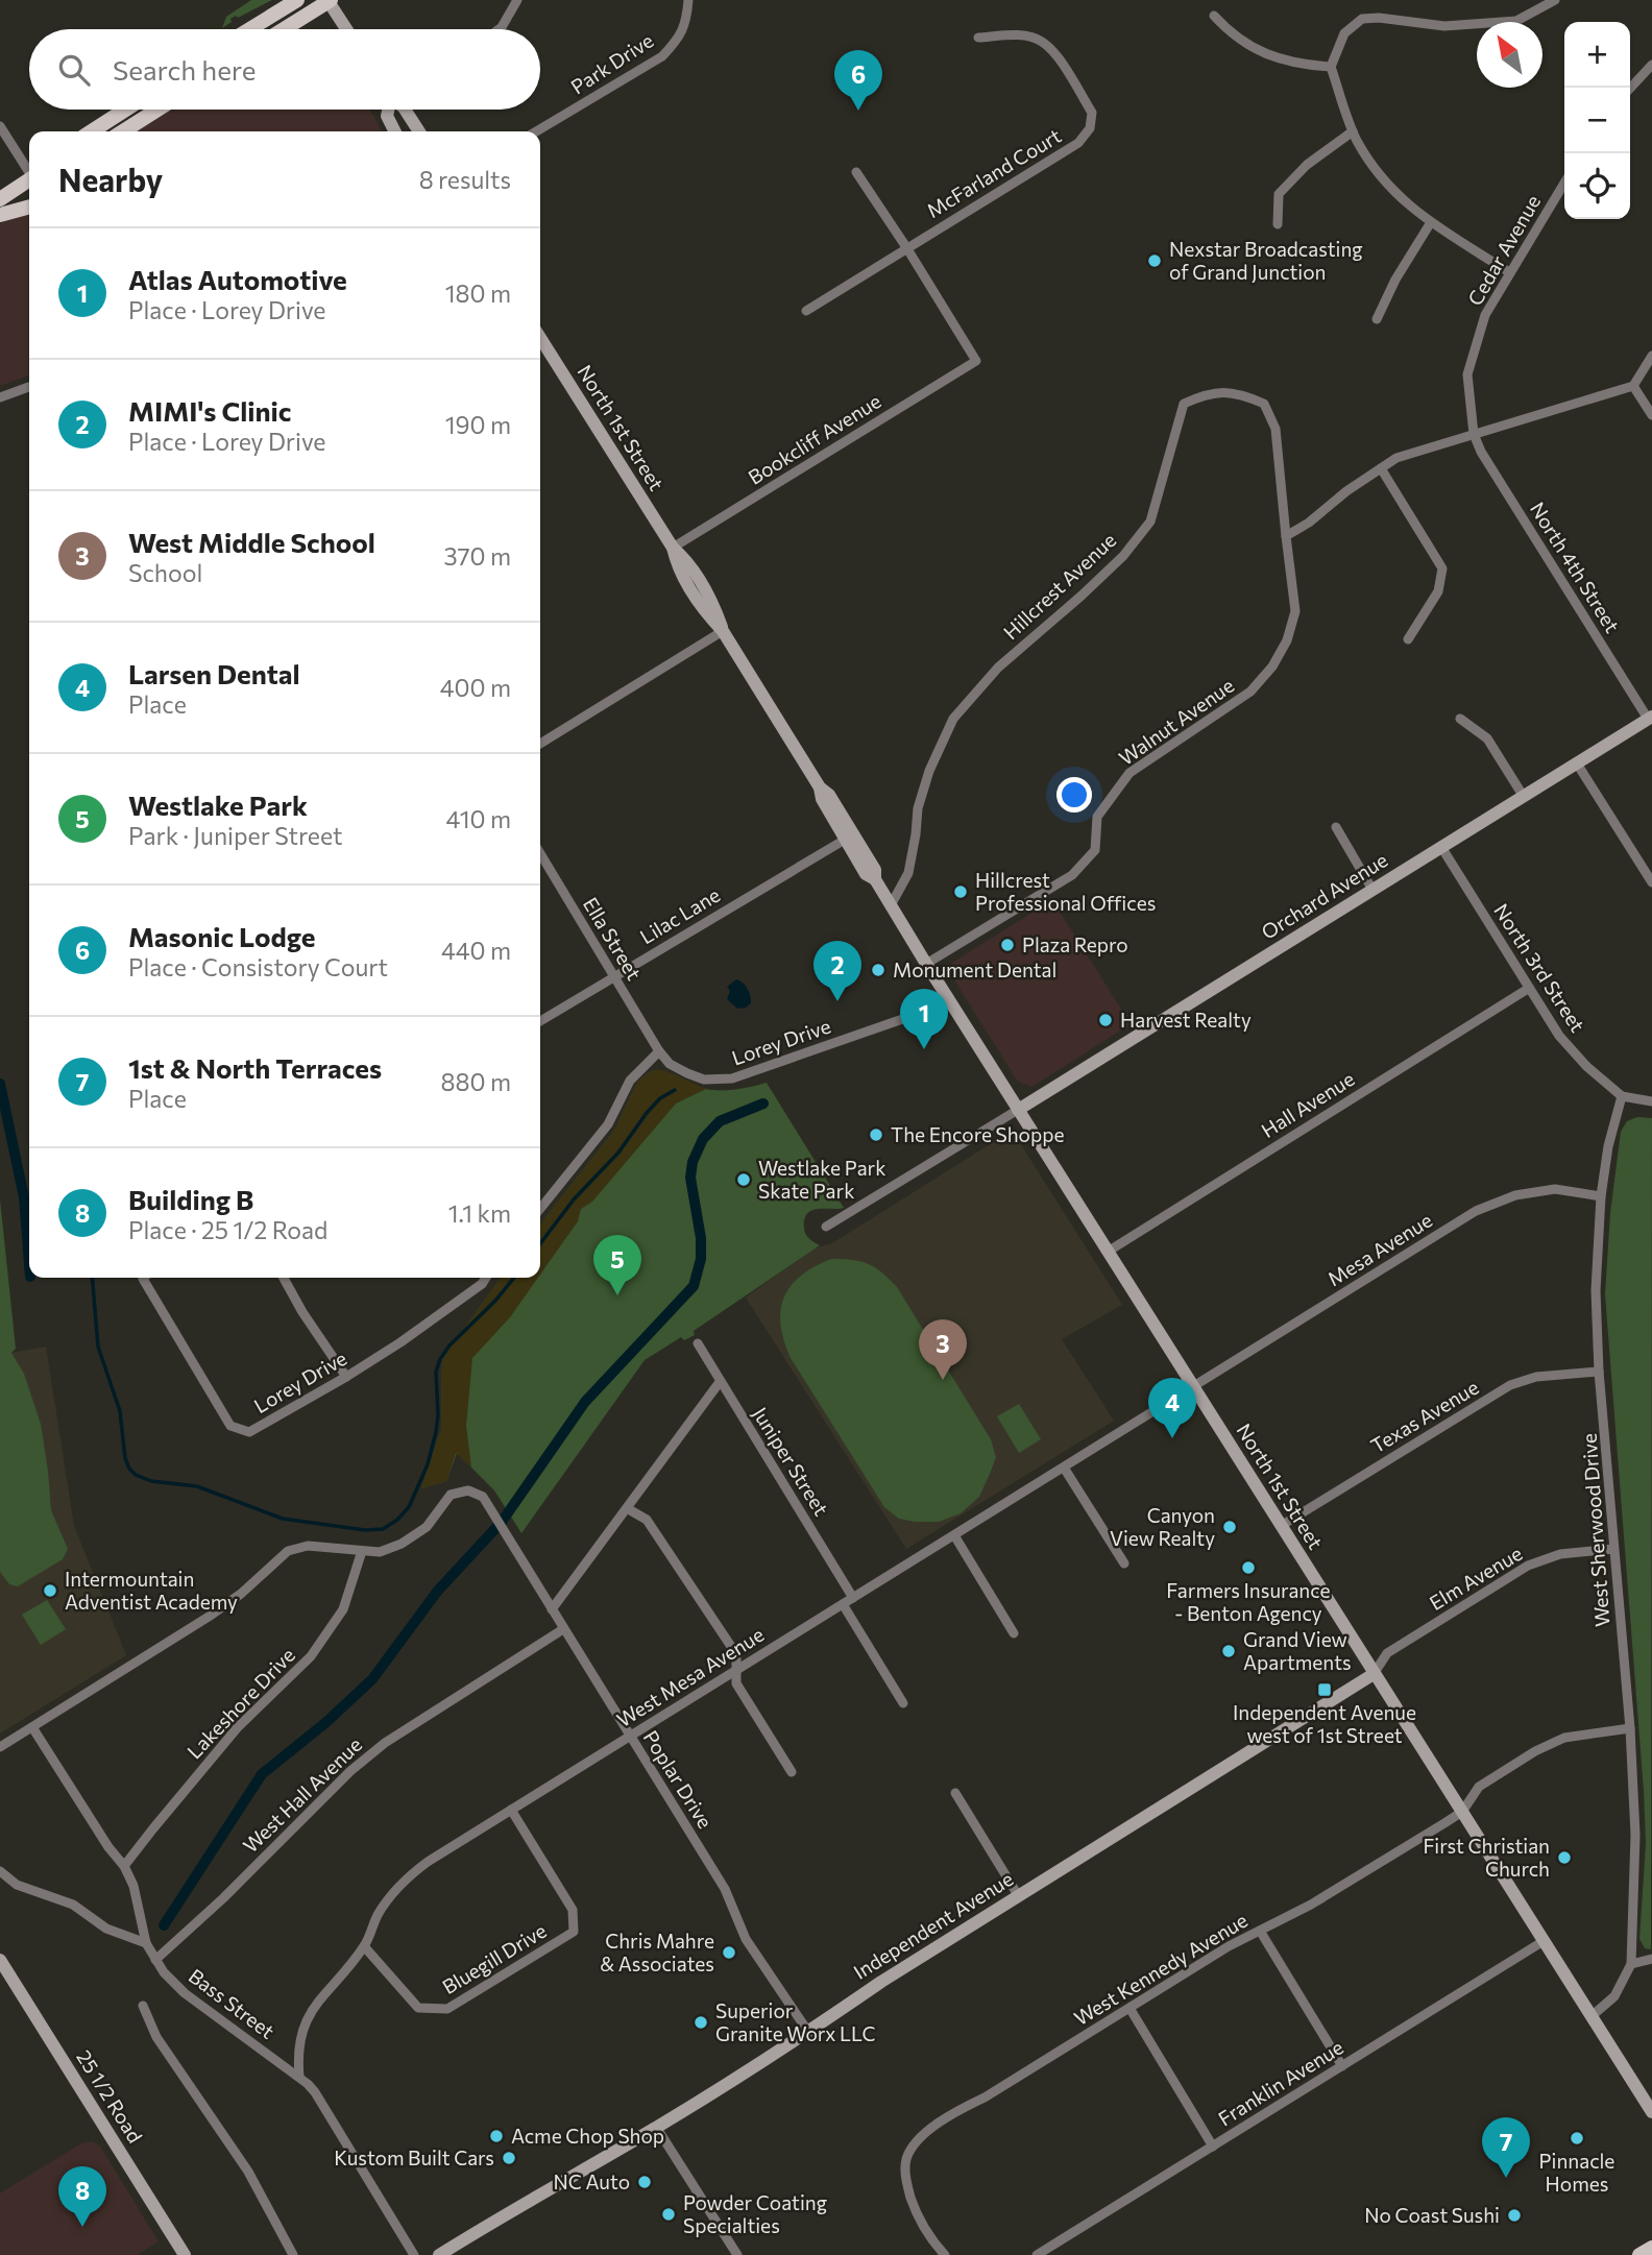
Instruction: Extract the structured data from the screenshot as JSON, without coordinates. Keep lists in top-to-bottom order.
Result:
{
  "streets": {
    "main road": [
      "North 1st Street",
      "Orchard Avenue",
      "Independent Avenue",
      "25 1/2 Road"
    ],
    "street": [
      "Park Drive",
      "McFarland Court",
      "Cedar Avenue",
      "Bookcliff Avenue",
      "North 4th Street",
      "Hillcrest Avenue",
      "Walnut Avenue",
      "Lilac Lane",
      "Ella Street",
      "North 3rd Street",
      "Lorey Drive",
      "Hall Avenue",
      "Mesa Avenue",
      "Texas Avenue",
      "Juniper Street",
      "West Sherwood Drive",
      "Elm Avenue",
      "West Mesa Avenue",
      "Lakeshore Drive",
      "Poplar Drive",
      "West Hall Avenue",
      "Bluegill Drive",
      "West Kennedy Avenue",
      "Bass Street",
      "Franklin Avenue"
    ]
  },
  "crossings": [
    ["McFarland Court", "Bookcliff Avenue"],
    ["Cedar Avenue", "North 4th Street"],
    ["North 1st Street", "Bookcliff Avenue"],
    ["North 1st Street", "Hillcrest Avenue"],
    ["North 1st Street", "Walnut Avenue"],
    ["North 1st Street", "Orchard Avenue"],
    ["North 1st Street", "Lilac Lane"],
    ["North 1st Street", "Lorey Drive"],
    ["North 1st Street", "Hall Avenue"],
    ["North 1st Street", "Mesa Avenue"],
    ["North 1st Street", "Texas Avenue"],
    ["North 1st Street", "Elm Avenue"],
    ["North 1st Street", "West Mesa Avenue"],
    ["North 1st Street", "Independent Avenue"],
    ["North 1st Street", "West Kennedy Avenue"],
    ["North 1st Street", "Franklin Avenue"],
    ["North 4th Street", "Orchard Avenue"],
    ["Hillcrest Avenue", "Walnut Avenue"],
    ["Orchard Avenue", "North 3rd Street"],
    ["Lilac Lane", "Ella Street"],
    ["Ella Street", "Lorey Drive"],
    ["North 3rd Street", "Hall Avenue"],
    ["North 3rd Street", "West Sherwood Drive"],
    ["Mesa Avenue", "West Sherwood Drive"],
    ["Mesa Avenue", "West Mesa Avenue"],
    ["Texas Avenue", "West Sherwood Drive"],
    ["Juniper Street", "West Mesa Avenue"],
    ["West Sherwood Drive", "Elm Avenue"],
    ["West Sherwood Drive", "West Kennedy Avenue"],
    ["Elm Avenue", "Independent Avenue"],
    ["West Mesa Avenue", "Poplar Drive"],
    ["West Mesa Avenue", "Bluegill Drive"],
    ["West Mesa Avenue", "Bass Street"],
    ["Lakeshore Drive", "Poplar Drive"],
    ["Lakeshore Drive", "Bass Street"],
    ["Poplar Drive", "West Hall Avenue"],
    ["Poplar Drive", "Independent Avenue"],
    ["West Hall Avenue", "Bass Street"]
  ],
  "places": {
    "other": [
      "Nexstar Broadcasting of Grand Junction",
      "Hillcrest Professional Offices",
      "Plaza Repro",
      "Monument Dental",
      "Harvest Realty",
      "The Encore Shoppe",
      "Westlake Park Skate Park",
      "Canyon View Realty",
      "Farmers Insurance - Benton Agency",
      "Intermountain Adventist Academy",
      "Grand View Apartments",
      "First Christian Church",
      "Chris Mahre & Associates",
      "Superior Granite Worx LLC",
      "Acme Chop Shop",
      "Pinnacle Homes",
      "Kustom Built Cars",
      "NC Auto",
      "Powder Coating Specialties",
      "No Coast Sushi"
    ],
    "transit": ["Independent Avenue west of 1st Street"]
  },
  "north": "top left",
  "page": {
    "map_buttons": ["+", "−"],
    "search": "Search here",
    "pins": [
      "6",
      "2",
      "1",
      "5",
      "3",
      "4",
      "7",
      "8"
    ],
    "heading": ["Nearby", "8 results"],
    "list": [
      {
        "mark": "1",
        "name": "Atlas Automotive",
        "note": "Place · Lorey Drive",
        "value": "180 m"
      },
      {
        "mark": "2",
        "name": "MIMI's Clinic",
        "note": "Place · Lorey Drive",
        "value": "190 m"
      },
      {
        "mark": "3",
        "name": "West Middle School",
        "note": "School",
        "value": "370 m"
      },
      {
        "mark": "4",
        "name": "Larsen Dental",
        "note": "Place",
        "value": "400 m"
      },
      {
        "mark": "5",
        "name": "Westlake Park",
        "note": "Park · Juniper Street",
        "value": "410 m"
      },
      {
        "mark": "6",
        "name": "Masonic Lodge",
        "note": "Place · Consistory Court",
        "value": "440 m"
      },
      {
        "mark": "7",
        "name": "1st & North Terraces",
        "note": "Place",
        "value": "880 m"
      },
      {
        "mark": "8",
        "name": "Building B",
        "note": "Place · 25 1/2 Road",
        "value": "1.1 km"
      }
    ]
  }
}
